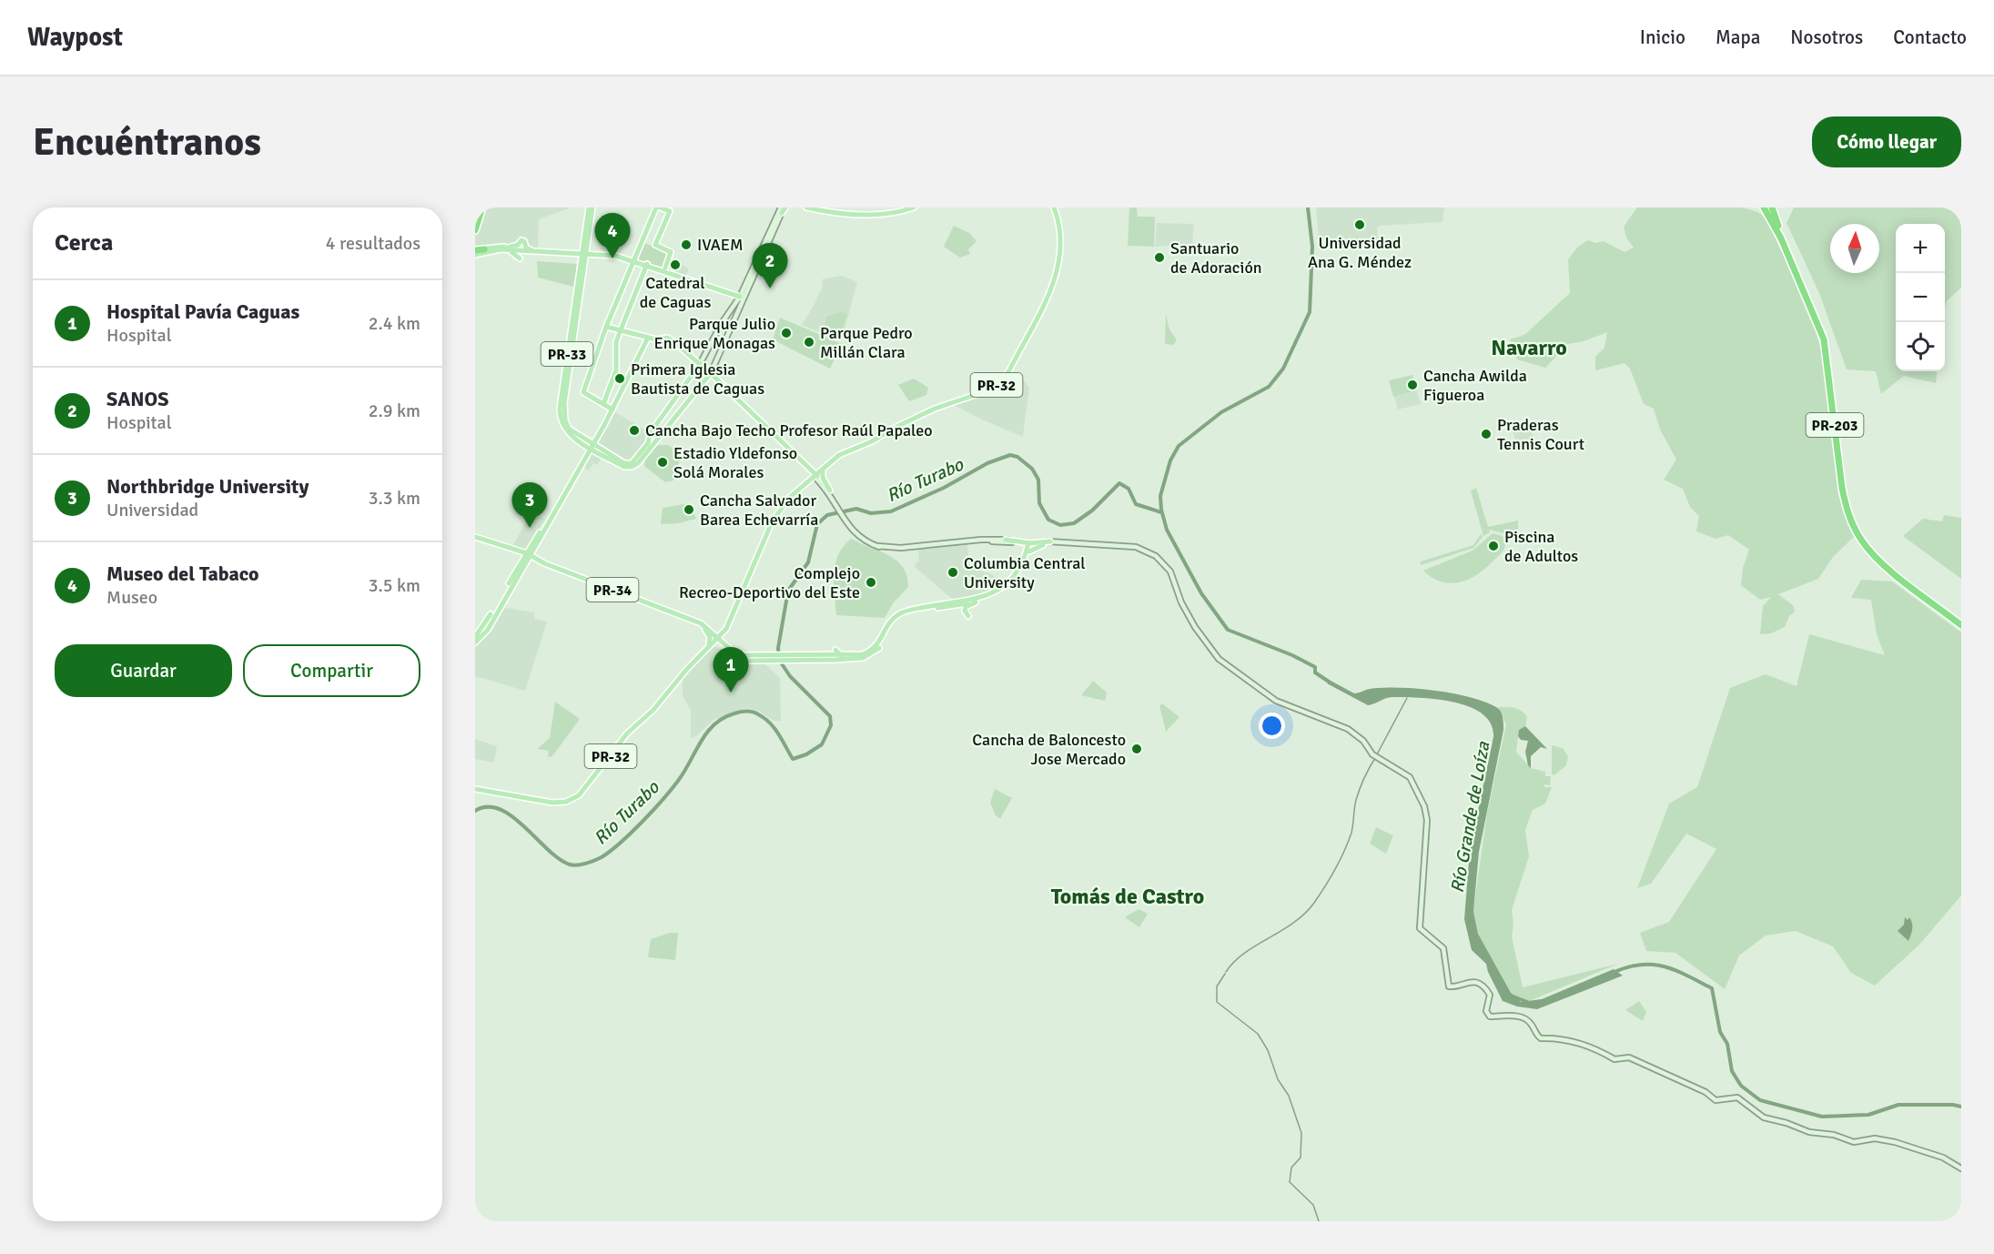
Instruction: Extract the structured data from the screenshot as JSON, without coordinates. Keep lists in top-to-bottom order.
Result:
{
  "streets": {
    "highway": ["PR-203"],
    "main road": ["PR-33", "PR-32", "PR-34"]
  },
  "crossings": [
    ["PR-32", "PR-34"]
  ],
  "districts": ["Navarro", "Tomás de Castro"],
  "water": ["Río Turabo", "Río Grande de Loíza"],
  "places": [
    "Universidad Ana G. Méndez",
    "IVAEM",
    "Santuario de Adoración",
    "Catedral de Caguas",
    "Parque Julio Enrique Monagas",
    "Parque Pedro Millán Clara",
    "Primera Iglesia Bautista de Caguas",
    "Cancha Awilda Figueroa",
    "Cancha Bajo Techo Profesor Raúl Papaleo",
    "Praderas Tennis Court",
    "Estadio Yldefonso Solá Morales",
    "Cancha Salvador Barea Echevarría",
    "Piscina de Adultos",
    "Columbia Central University",
    "Complejo Recreo-Deportivo del Este",
    "Cancha de Baloncesto Jose Mercado"
  ],
  "north": "top",
  "page": {
    "header": "Waypost",
    "nav": [
      "Inicio",
      "Mapa",
      "Nosotros",
      "Contacto"
    ],
    "buttons": [
      "Cómo llegar",
      ["Guardar", "Compartir"]
    ],
    "title": "Encuéntranos",
    "heading": ["Cerca", "4 resultados"],
    "pins": [
      "4",
      "2",
      "3",
      "1"
    ],
    "map_buttons": ["+", "−"],
    "list": [
      {
        "mark": "1",
        "name": "Hospital Pavía Caguas",
        "note": "Hospital",
        "value": "2.4 km"
      },
      {
        "mark": "2",
        "name": "SANOS",
        "note": "Hospital",
        "value": "2.9 km"
      },
      {
        "mark": "3",
        "name": "Northbridge University",
        "note": "Universidad",
        "value": "3.3 km"
      },
      {
        "mark": "4",
        "name": "Museo del Tabaco",
        "note": "Museo",
        "value": "3.5 km"
      }
    ]
  }
}
